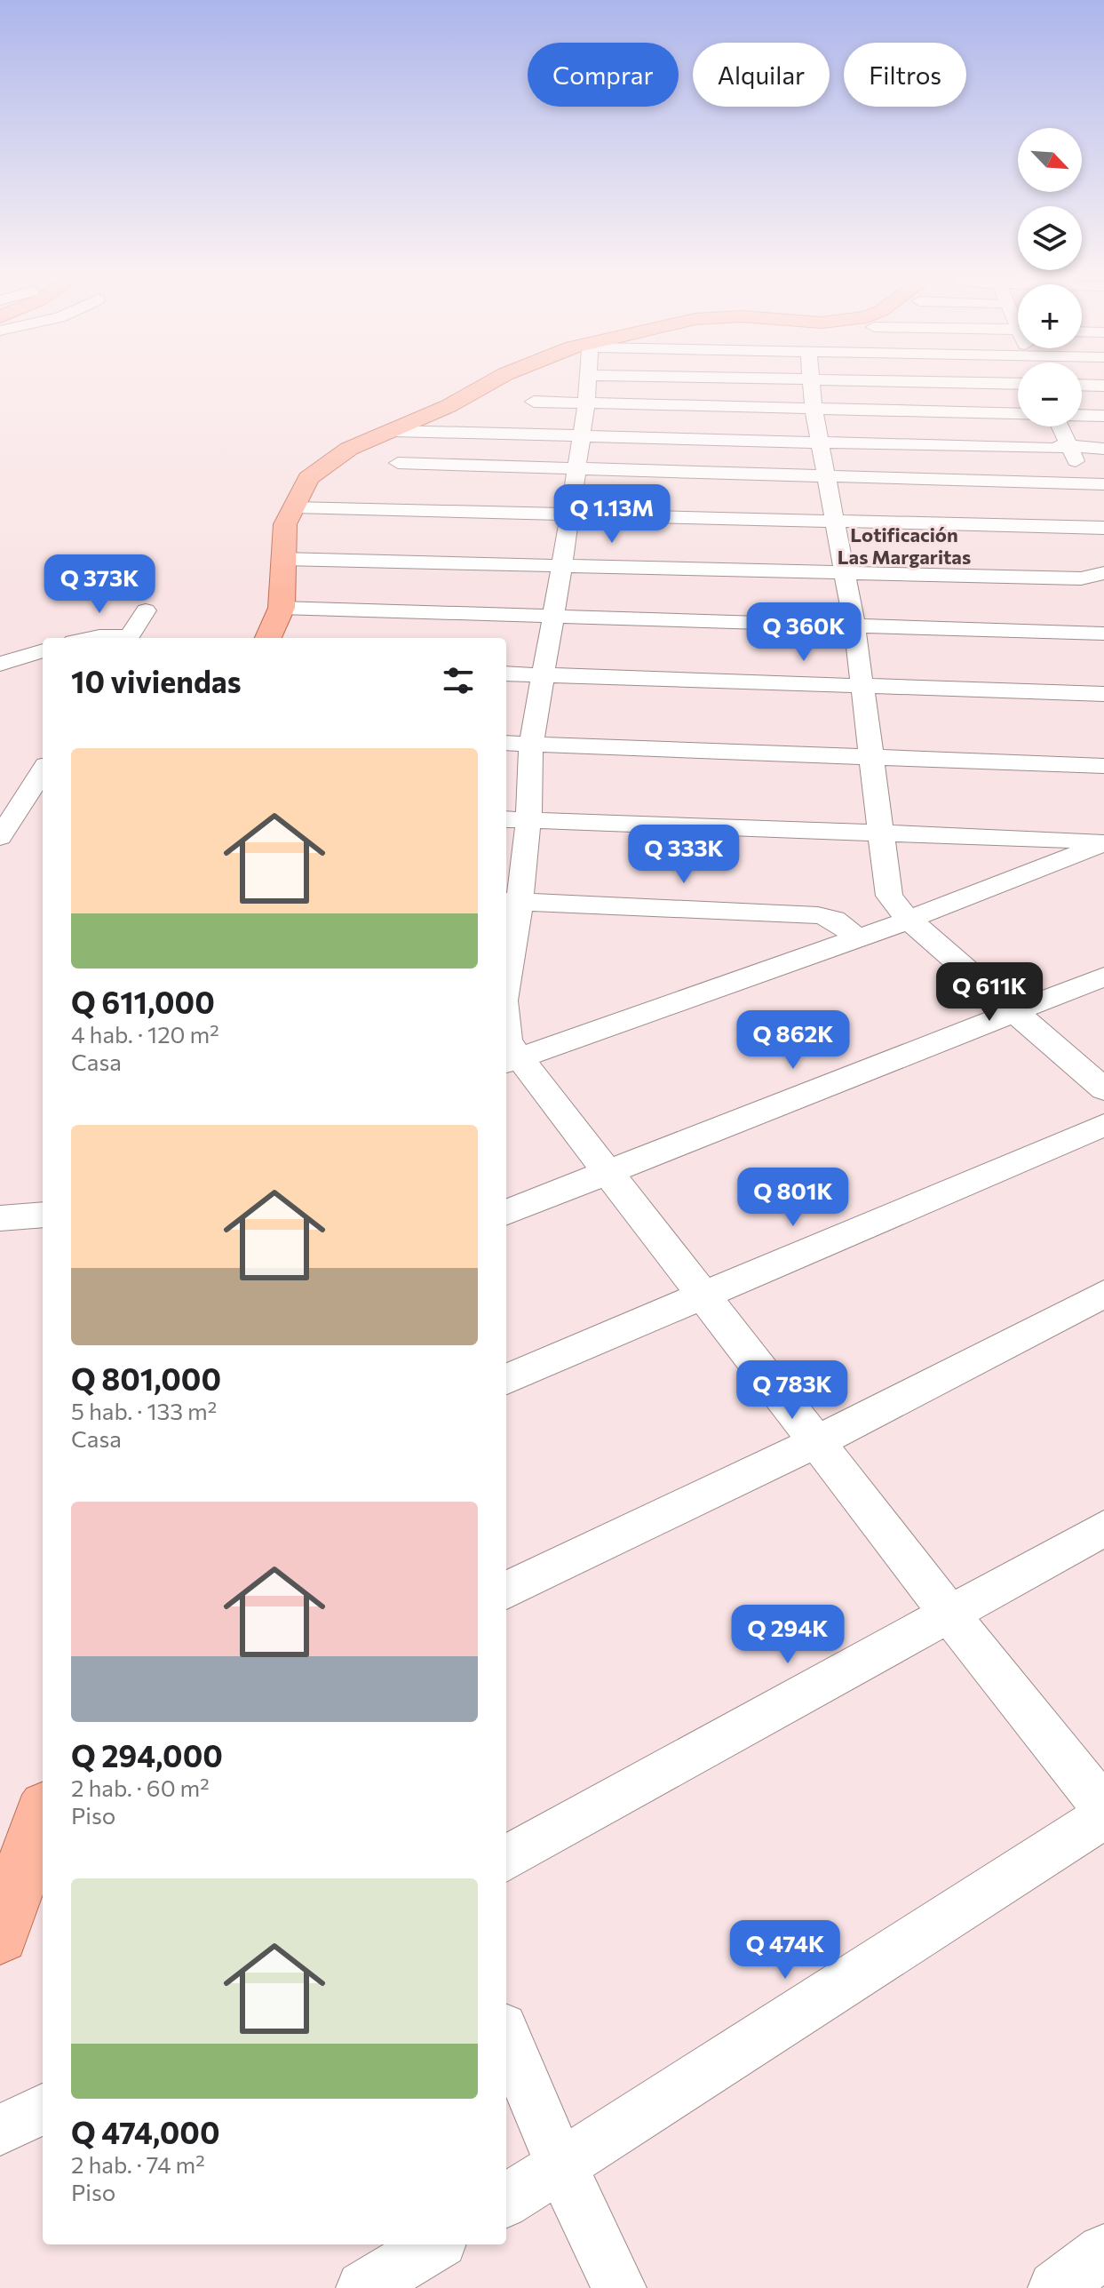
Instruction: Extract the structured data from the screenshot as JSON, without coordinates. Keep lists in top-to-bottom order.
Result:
{
  "districts": ["Lotificación Las Margaritas"],
  "north": "bottom right",
  "page": {
    "chip": ["Comprar", "Alquilar", "Filtros"],
    "map_buttons": ["+", "−"],
    "price": [
      "Q 1.13M",
      "Q 373K",
      "Q 360K",
      "Q 333K",
      "Q 611K",
      "Q 862K",
      "Q 801K",
      "Q 783K",
      "Q 294K",
      "Q 474K"
    ],
    "heading": "10 viviendas",
    "list": [
      {
        "name": "Q 611,000",
        "note": "4 hab. · 120 m² · Casa"
      },
      {
        "name": "Q 801,000",
        "note": "5 hab. · 133 m² · Casa"
      },
      {
        "name": "Q 294,000",
        "note": "2 hab. · 60 m² · Piso"
      },
      {
        "name": "Q 474,000",
        "note": "2 hab. · 74 m² · Piso"
      }
    ]
  }
}
